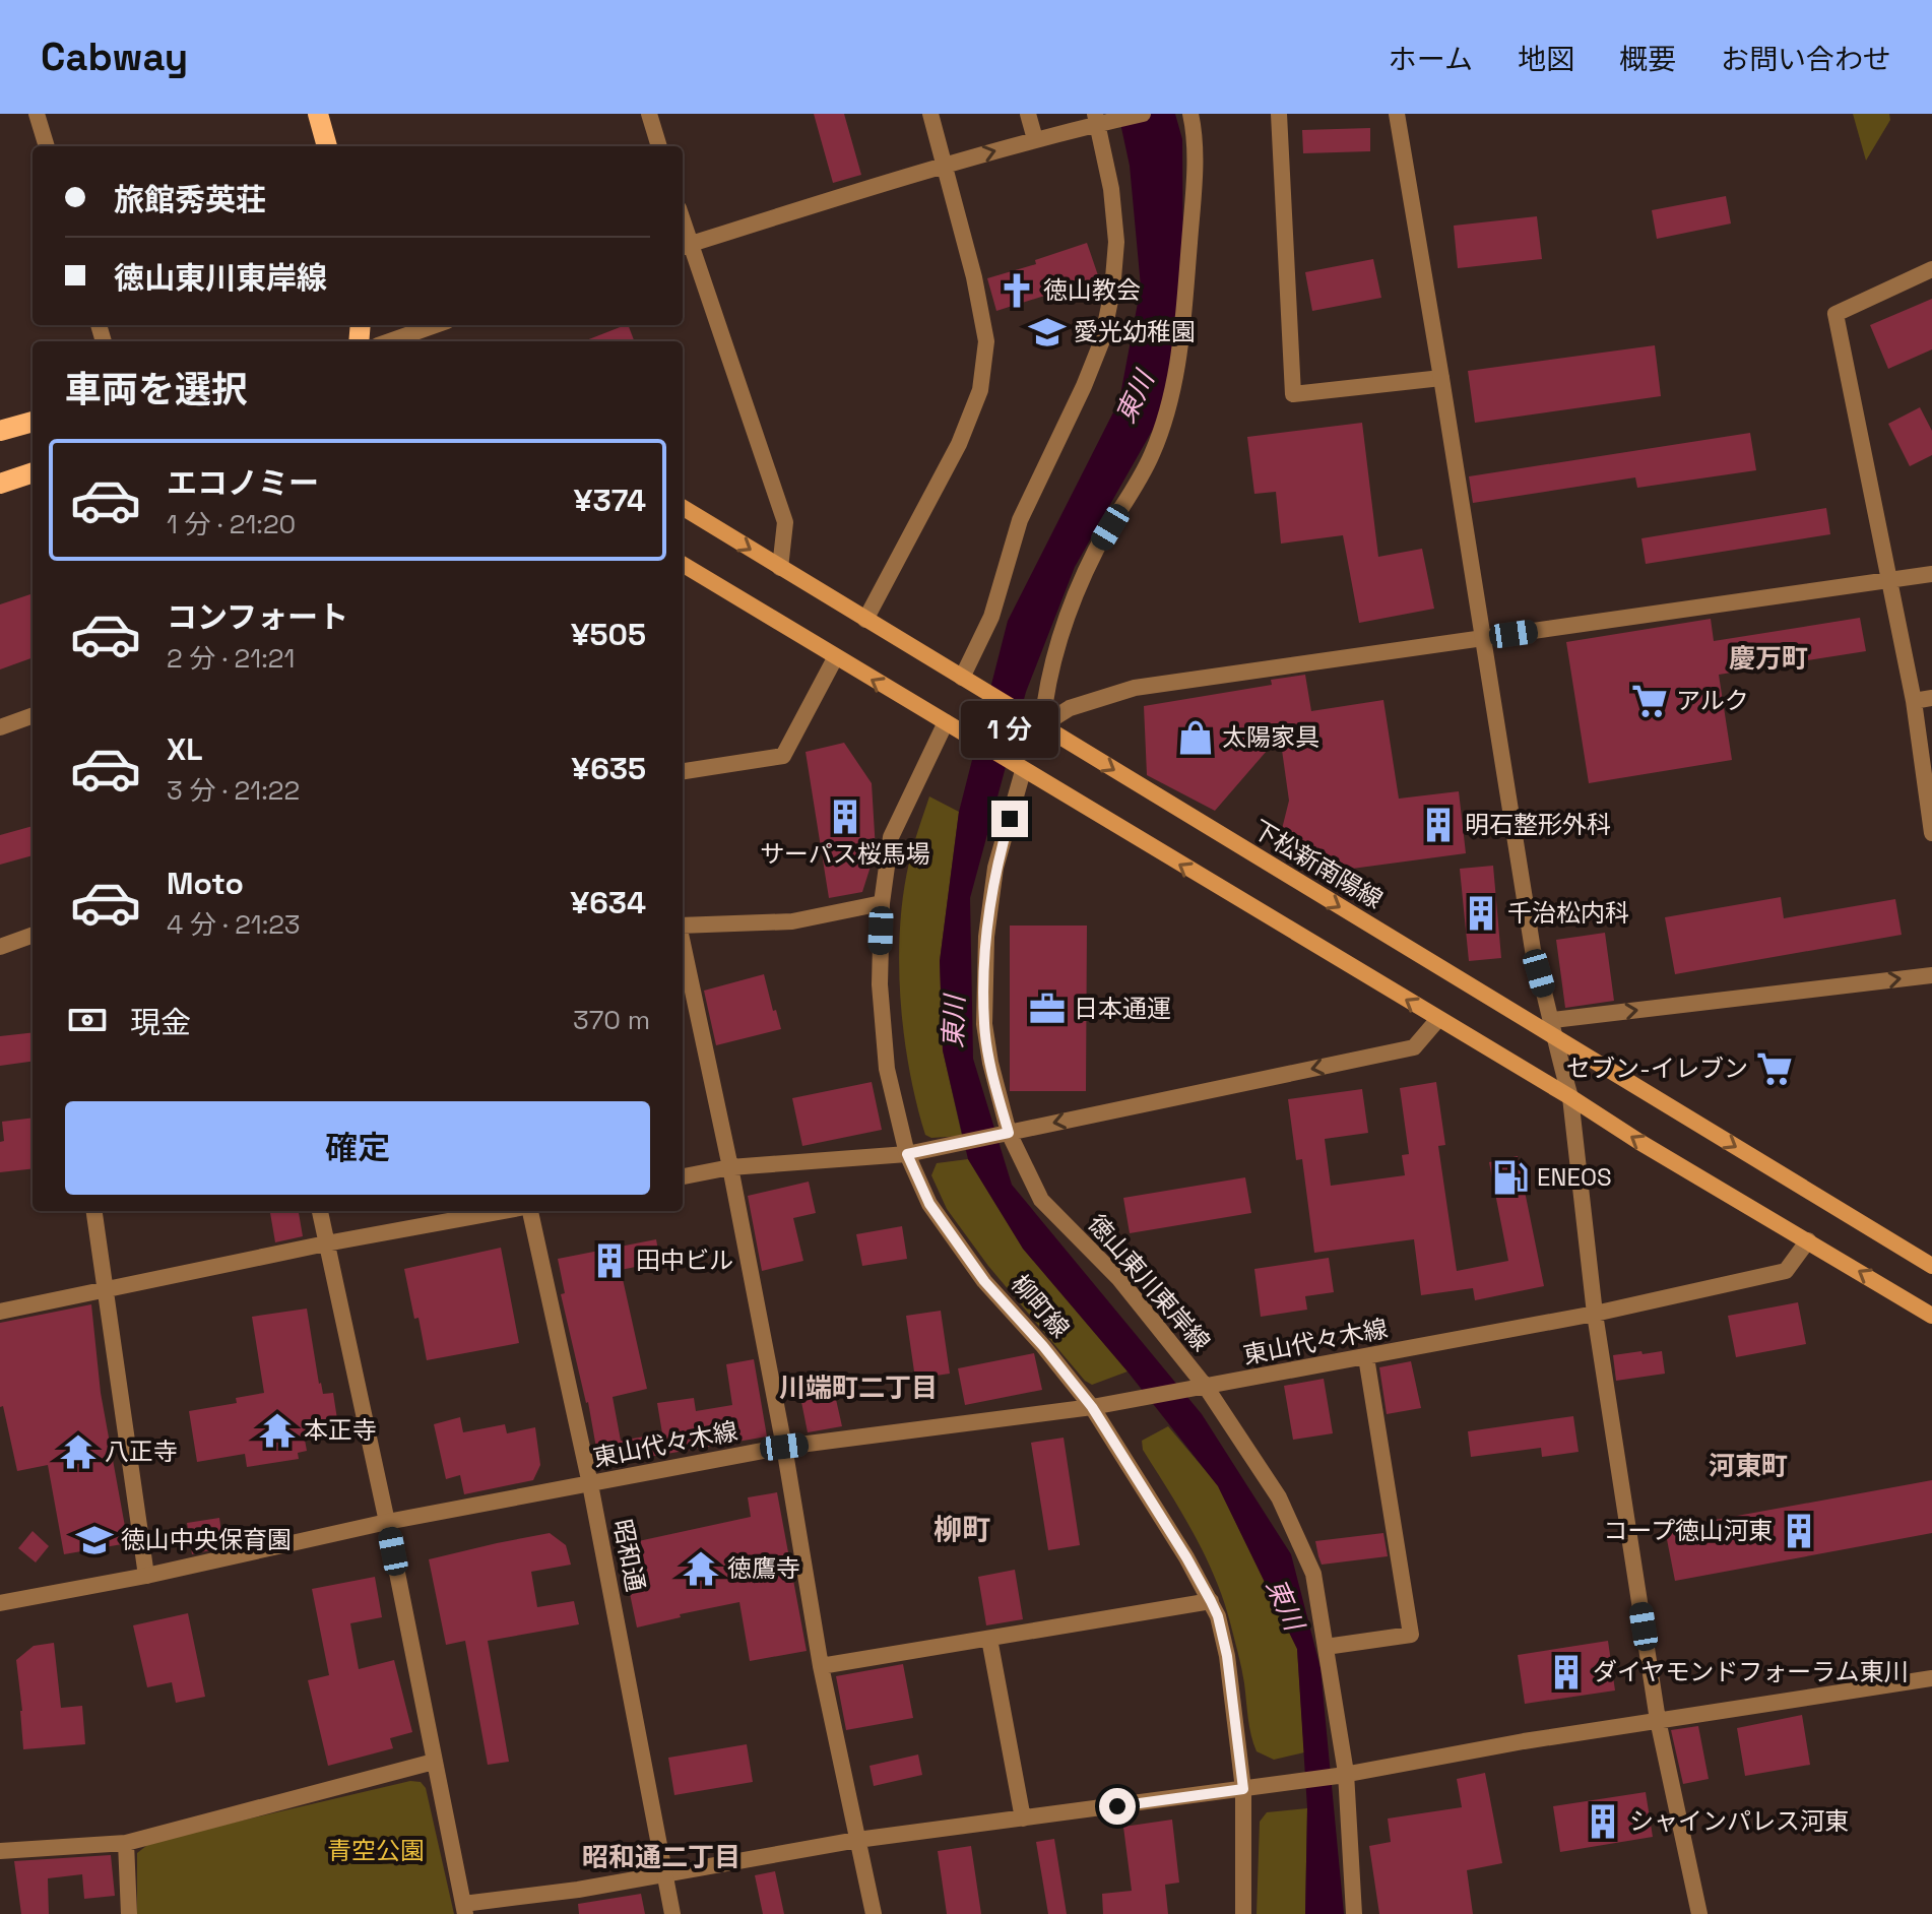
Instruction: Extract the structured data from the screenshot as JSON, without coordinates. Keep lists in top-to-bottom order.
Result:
{
  "streets": {
    "main road": ["下松新南陽線"],
    "street": [
      "徳山東川東岸線",
      "柳町線",
      "東山代々木線",
      "昭和通"
    ]
  },
  "crossings": [
    ["徳山東川東岸線", "東山代々木線"],
    ["柳町線", "東山代々木線"],
    ["東山代々木線", "昭和通"]
  ],
  "districts": [
    "慶万町",
    "川端町二丁目",
    "河東町",
    "柳町",
    "昭和通二丁目"
  ],
  "water": ["東川"],
  "parks": ["青空公園"],
  "places": {
    "church": ["徳山教会"],
    "school or university": ["愛光幼稚園", "徳山中央保育園"],
    "supermarket": ["アルク", "セブン-イレブン"],
    "shop": ["太陽家具"],
    "building": [
      "サーパス桜馬場",
      "明石整形外科",
      "千治松内科",
      "田中ビル",
      "コープ徳山河東",
      "ダイヤモンドフォーラム東川",
      "シャインパレス河東"
    ],
    "office": ["日本通運"],
    "fuel station": ["ENEOS"],
    "temple": ["本正寺", "八正寺", "徳鷹寺"]
  },
  "page": {
    "header": "Cabway",
    "nav": [
      "ホーム",
      "地図",
      "概要",
      "お問い合わせ"
    ],
    "banner": ["旅館秀英荘", "徳山東川東岸線"],
    "heading": "車両を選択",
    "list": [
      {
        "name": "エコノミー",
        "note": "1 分 · 21:20",
        "value": "¥374"
      },
      {
        "name": "コンフォート",
        "note": "2 分 · 21:21",
        "value": "¥505"
      },
      {
        "name": "XL",
        "note": "3 分 · 21:22",
        "value": "¥635"
      },
      {
        "name": "Moto",
        "note": "4 分 · 21:23",
        "value": "¥634"
      }
    ],
    "bubble": "1 分",
    "pay": ["現金", "370 m"],
    "buttons": "確定"
  }
}
